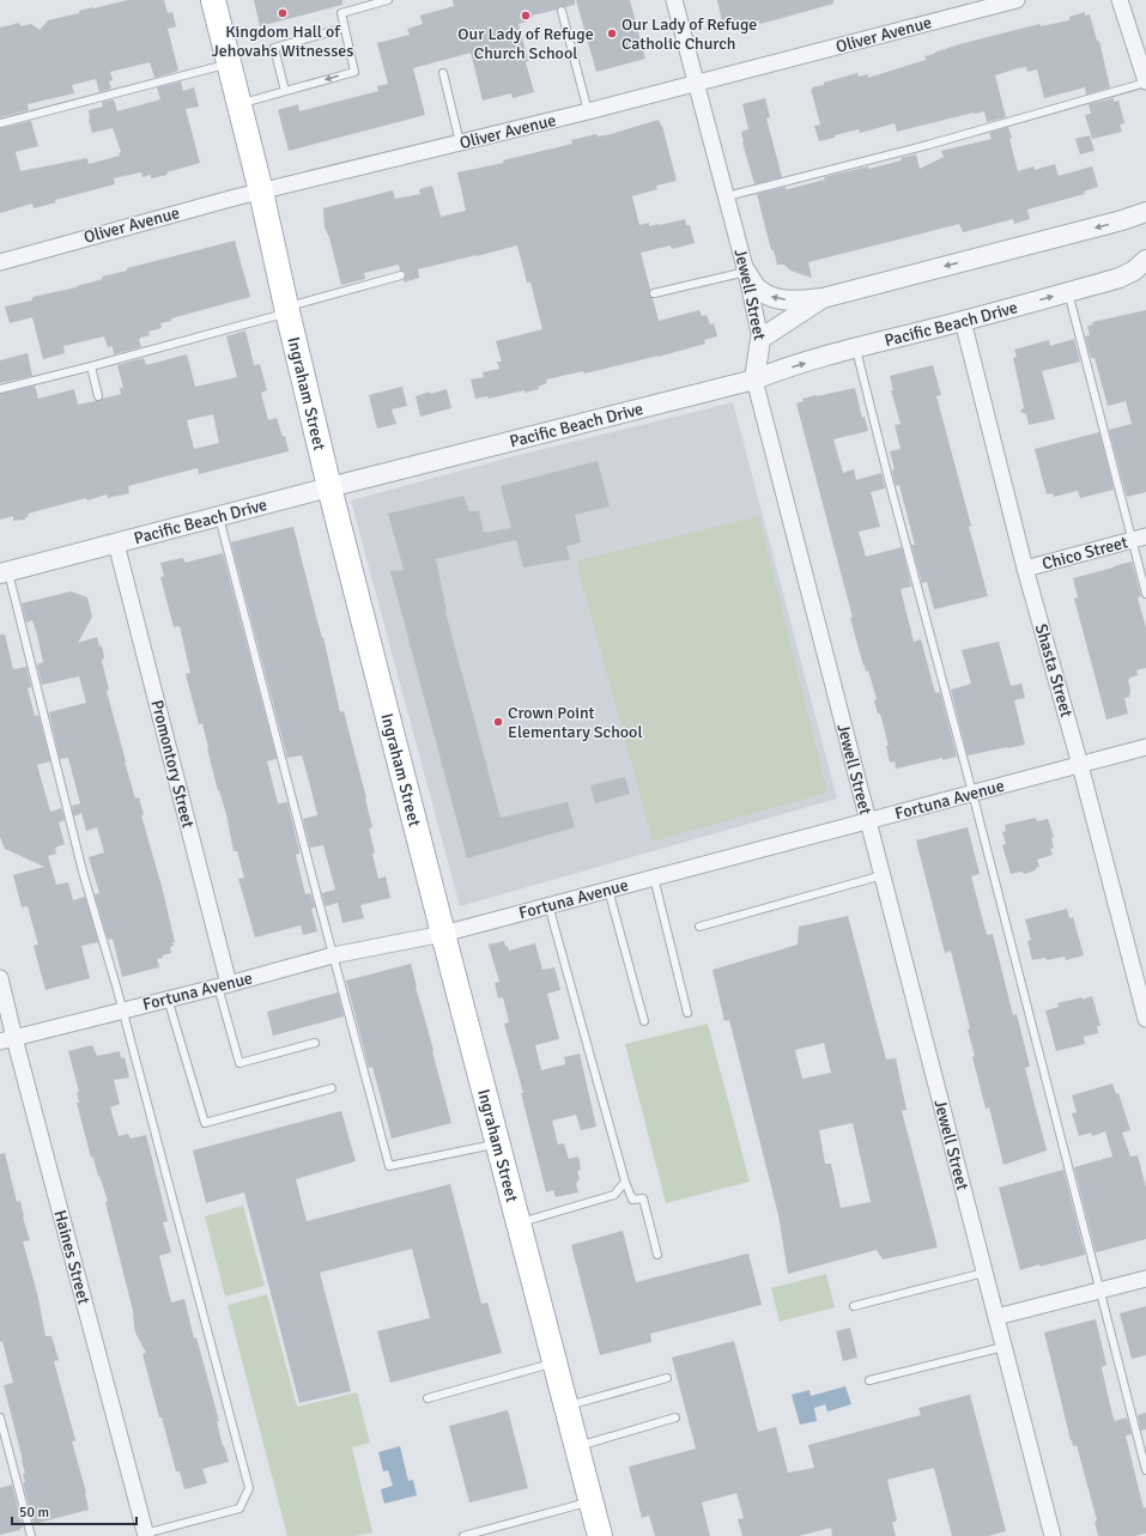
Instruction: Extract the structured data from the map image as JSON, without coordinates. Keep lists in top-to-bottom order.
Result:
{
  "streets": {
    "main road": ["Ingraham Street"],
    "street": [
      "Oliver Avenue",
      "Jewell Street",
      "Pacific Beach Drive",
      "Chico Street",
      "Shasta Street",
      "Promontory Street",
      "Fortuna Avenue",
      "Haines Street"
    ]
  },
  "crossings": [
    ["Oliver Avenue", "Jewell Street"],
    ["Oliver Avenue", "Ingraham Street"],
    ["Jewell Street", "Pacific Beach Drive"],
    ["Jewell Street", "Fortuna Avenue"],
    ["Pacific Beach Drive", "Ingraham Street"],
    ["Pacific Beach Drive", "Shasta Street"],
    ["Pacific Beach Drive", "Promontory Street"],
    ["Ingraham Street", "Fortuna Avenue"],
    ["Chico Street", "Shasta Street"],
    ["Shasta Street", "Fortuna Avenue"],
    ["Promontory Street", "Fortuna Avenue"],
    ["Fortuna Avenue", "Haines Street"]
  ],
  "places": [
    "Kingdom Hall of Jehovahs Witnesses",
    "Our Lady of Refuge Church School",
    "Our Lady of Refuge Catholic Church",
    "Crown Point Elementary School"
  ],
  "scale_bar": "50 m"
}
